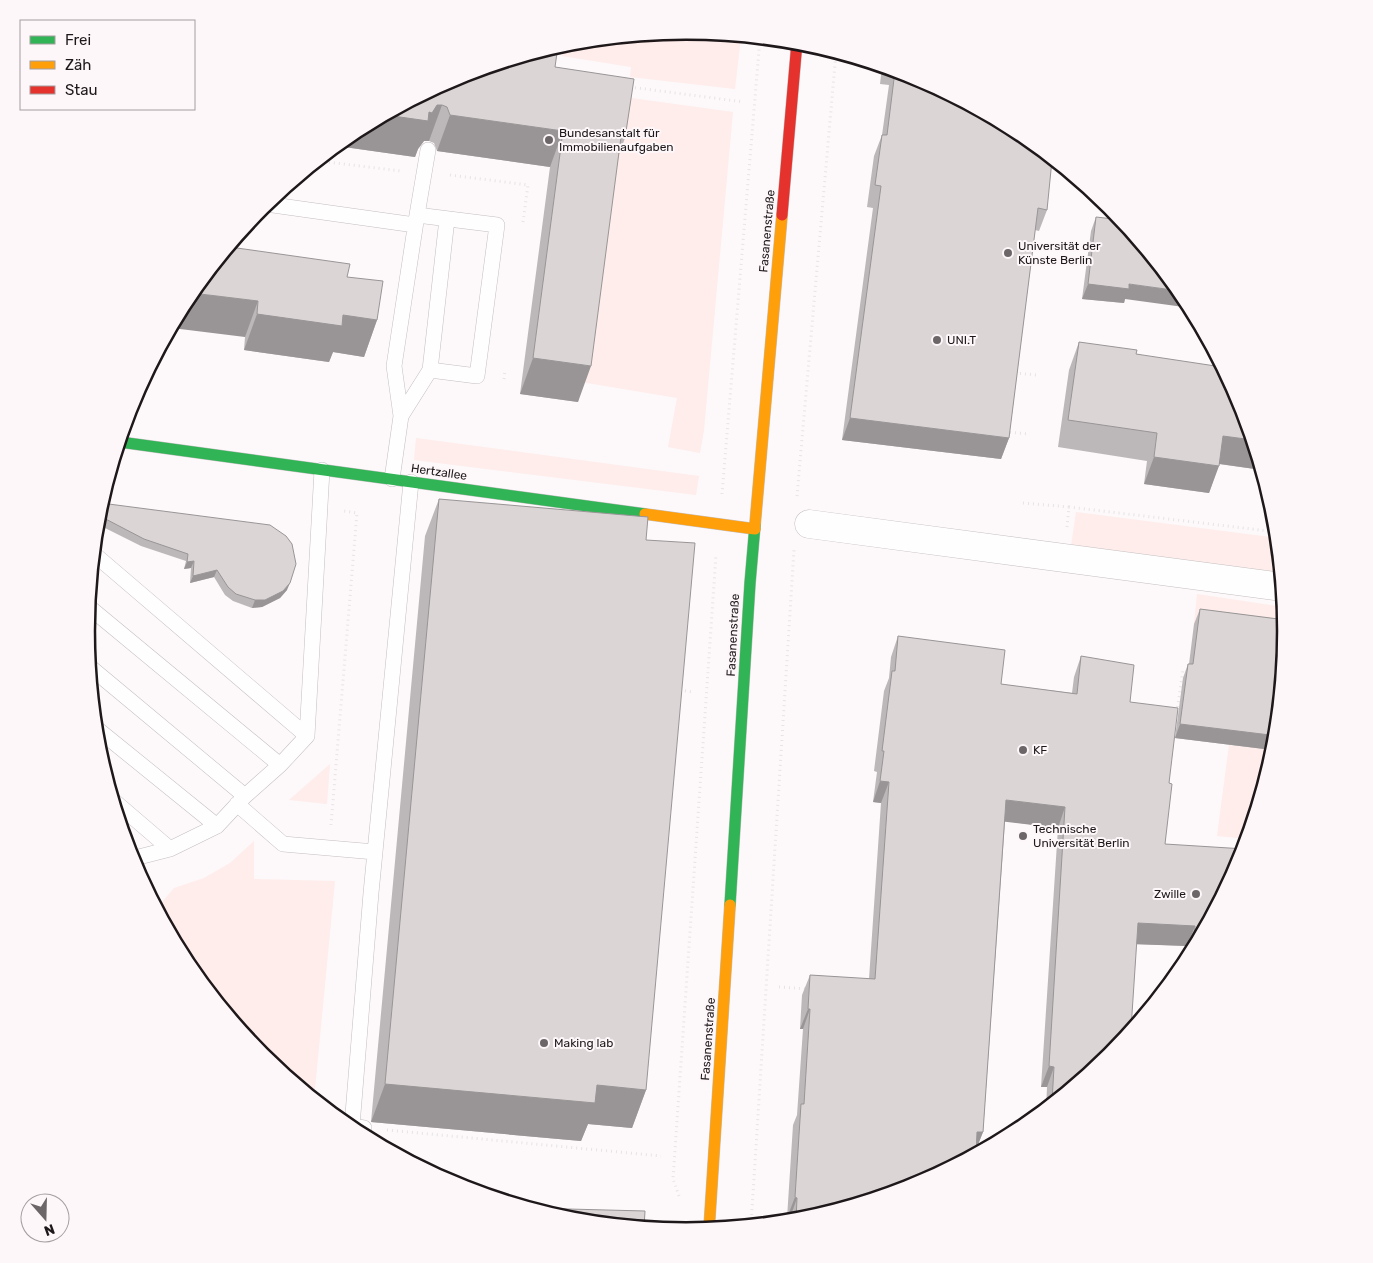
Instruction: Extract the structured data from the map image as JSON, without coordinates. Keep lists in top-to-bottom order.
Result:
{
  "streets": {
    "street": ["Fasanenstraße", "Hertzallee"]
  },
  "crossings": [
    ["Fasanenstraße", "Hertzallee"]
  ],
  "places": [
    "Bundesanstalt für Immobilienaufgaben",
    "Universität der Künste Berlin",
    "UNI.T",
    "KF",
    "Technische Universität Berlin",
    "Zwille",
    "Making lab"
  ],
  "legend": ["Frei", "Zäh", "Stau"],
  "north": "bottom"
}
